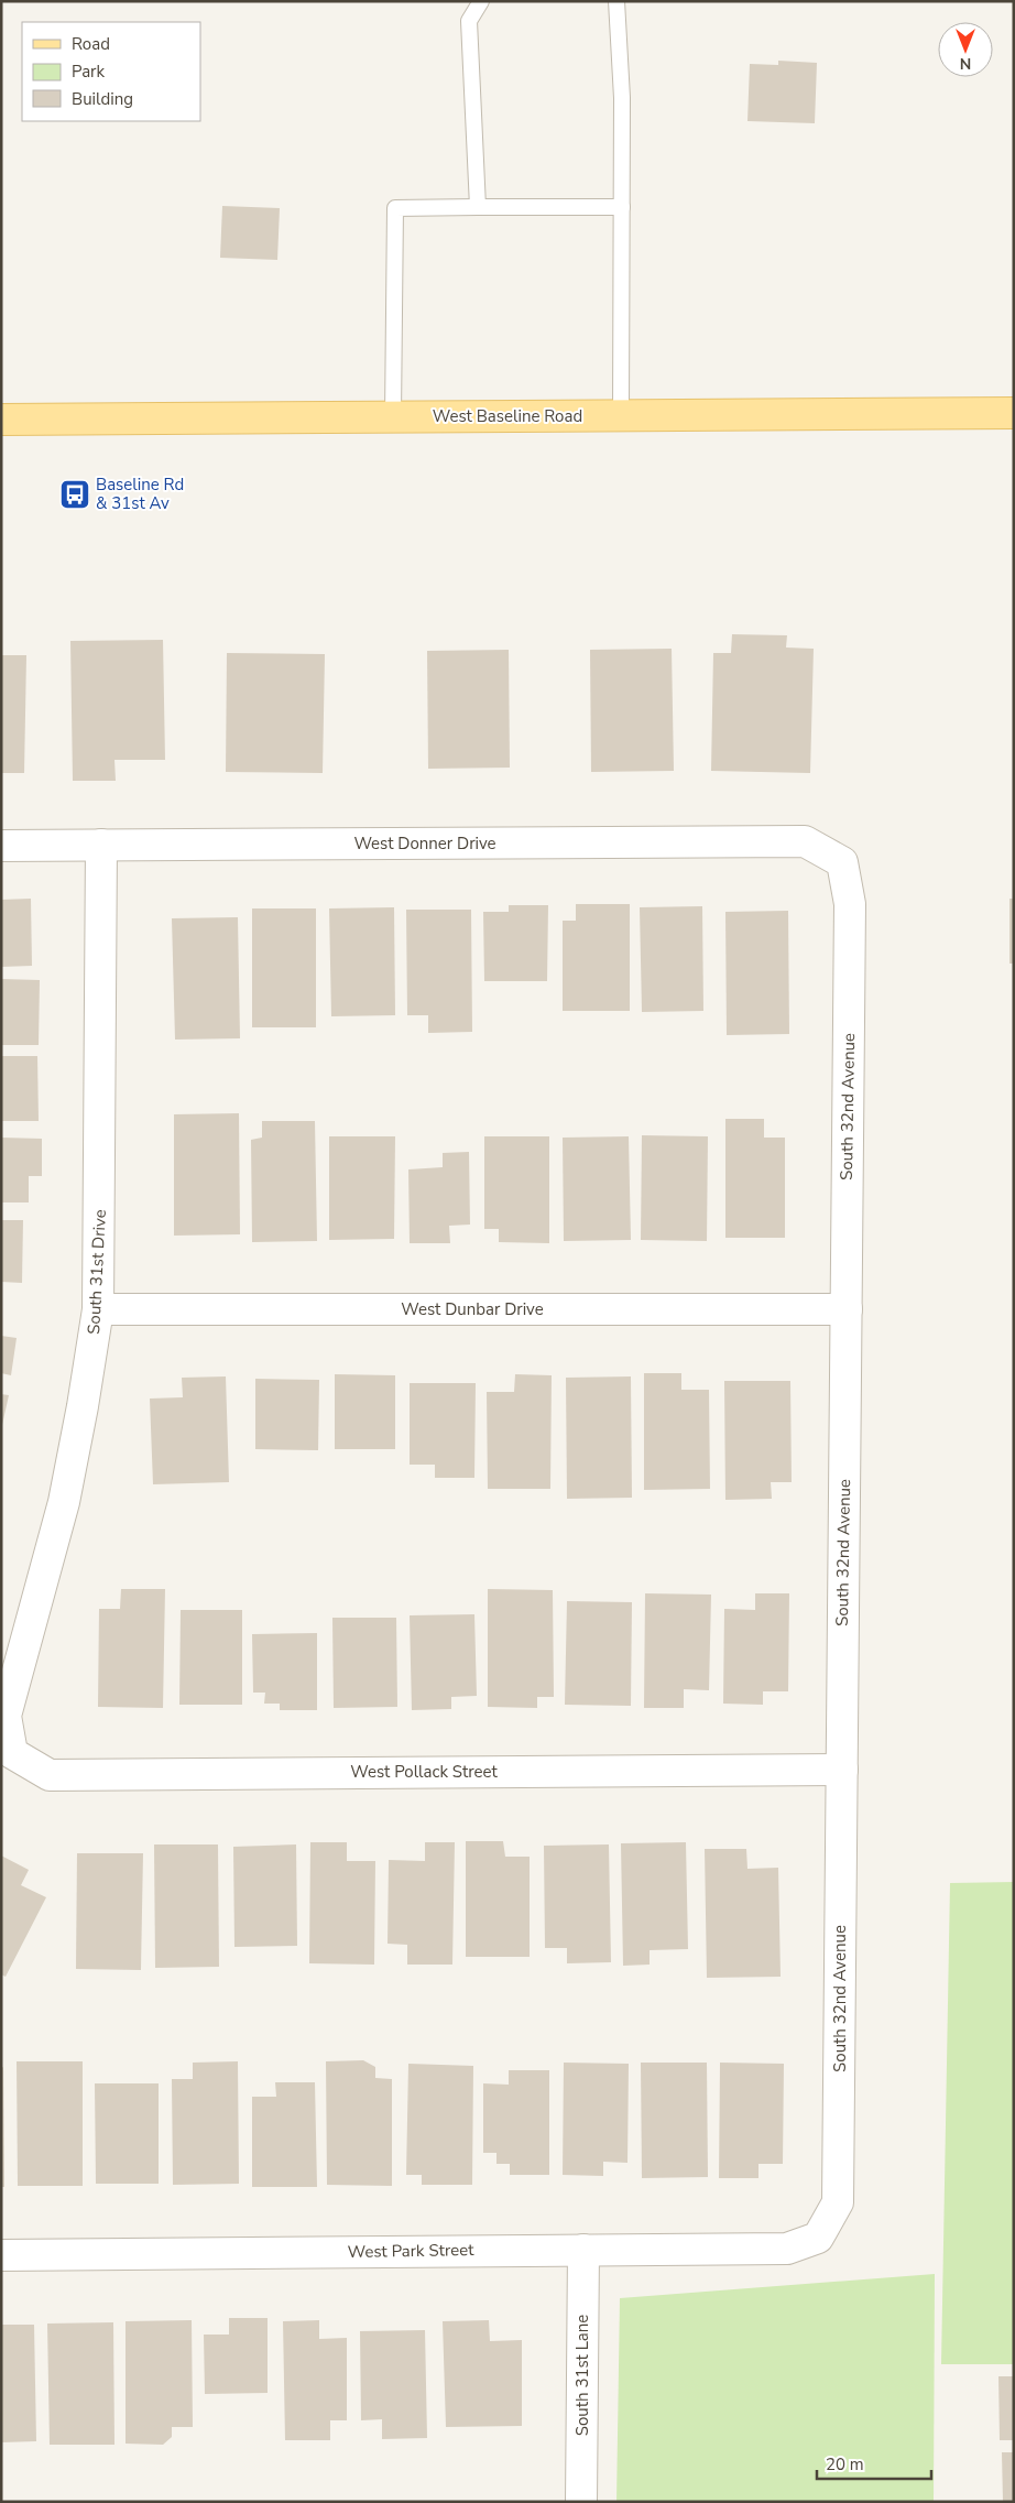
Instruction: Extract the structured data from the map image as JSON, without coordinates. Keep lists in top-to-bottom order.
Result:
{
  "streets": {
    "main road": ["West Baseline Road"],
    "street": [
      "West Donner Drive",
      "South 32nd Avenue",
      "South 31st Drive",
      "West Dunbar Drive",
      "West Pollack Street",
      "West Park Street",
      "South 31st Lane"
    ]
  },
  "crossings": [
    ["West Donner Drive", "South 32nd Avenue"],
    ["West Donner Drive", "South 31st Drive"],
    ["South 32nd Avenue", "West Dunbar Drive"],
    ["South 32nd Avenue", "West Pollack Street"],
    ["South 32nd Avenue", "West Park Street"],
    ["South 31st Drive", "West Dunbar Drive"],
    ["South 31st Drive", "West Pollack Street"],
    ["West Park Street", "South 31st Lane"]
  ],
  "places": {
    "bus stop": ["Baseline Rd & 31st Av"]
  },
  "legend": ["Road", "Park", "Building"],
  "scale_bar": "20 m",
  "north": "bottom"
}
